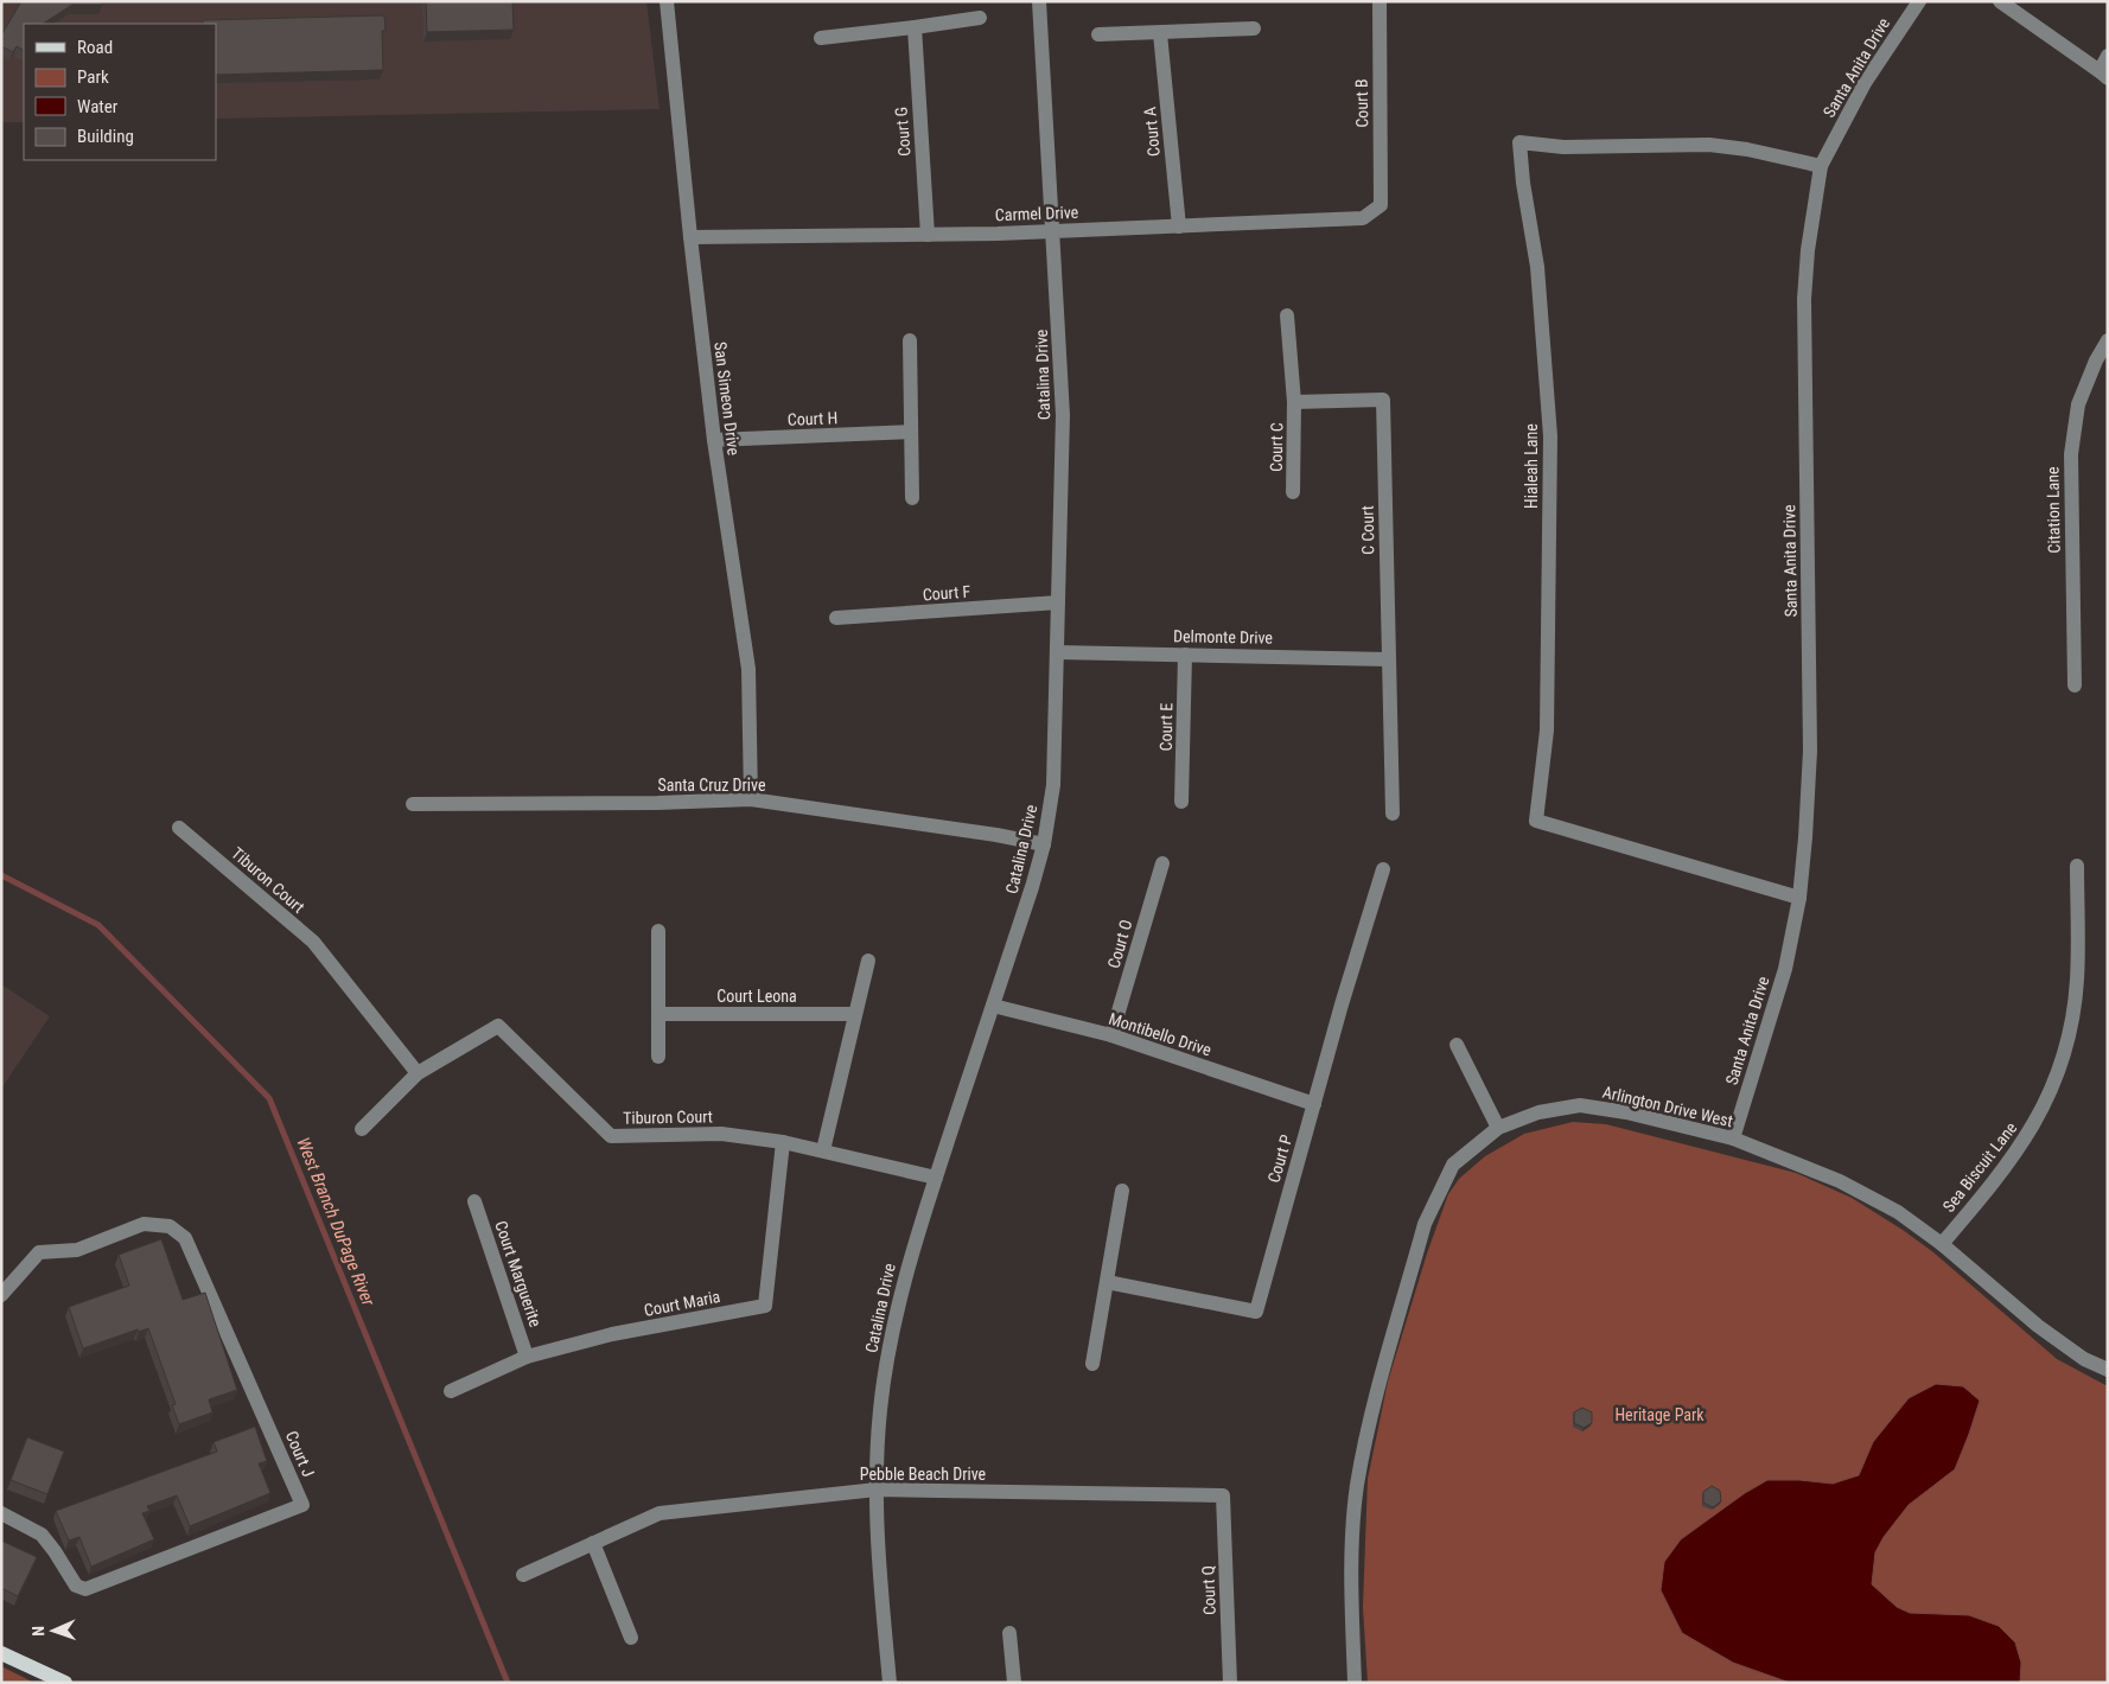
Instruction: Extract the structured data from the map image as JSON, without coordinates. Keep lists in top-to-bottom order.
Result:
{
  "streets": {
    "street": [
      "Santa Anita Drive",
      "Court B",
      "Court G",
      "Court A",
      "Carmel Drive",
      "Catalina Drive",
      "San Simeon Drive",
      "Court H",
      "Court C",
      "Hialeah Lane",
      "Citation Lane",
      "C Court",
      "Court F",
      "Delmonte Drive",
      "Court E",
      "Santa Cruz Drive",
      "Tiburon Court",
      "Court O",
      "Court Leona",
      "Montibello Drive",
      "Arlington Drive West",
      "Court P",
      "Sea Biscuit Lane",
      "Court Marguerite",
      "Court Maria",
      "Court J",
      "Pebble Beach Drive",
      "Court Q"
    ]
  },
  "crossings": [
    ["Santa Anita Drive", "Hialeah Lane"],
    ["Santa Anita Drive", "Arlington Drive West"],
    ["Court B", "Carmel Drive"],
    ["Court G", "Carmel Drive"],
    ["Court A", "Carmel Drive"],
    ["Carmel Drive", "Catalina Drive"],
    ["Carmel Drive", "San Simeon Drive"],
    ["Catalina Drive", "Court F"],
    ["Catalina Drive", "Delmonte Drive"],
    ["Catalina Drive", "Santa Cruz Drive"],
    ["Catalina Drive", "Tiburon Court"],
    ["Catalina Drive", "Montibello Drive"],
    ["Catalina Drive", "Pebble Beach Drive"],
    ["San Simeon Drive", "Court H"],
    ["San Simeon Drive", "Santa Cruz Drive"],
    ["Court C", "C Court"],
    ["C Court", "Delmonte Drive"],
    ["Delmonte Drive", "Court E"],
    ["Tiburon Court", "Court Maria"],
    ["Court O", "Montibello Drive"],
    ["Montibello Drive", "Court P"],
    ["Arlington Drive West", "Sea Biscuit Lane"],
    ["Court Marguerite", "Court Maria"],
    ["Pebble Beach Drive", "Court Q"]
  ],
  "water": ["West Branch DuPage River"],
  "parks": ["Heritage Park"],
  "legend": [
    "Road",
    "Park",
    "Water",
    "Building"
  ],
  "north": "left"
}
